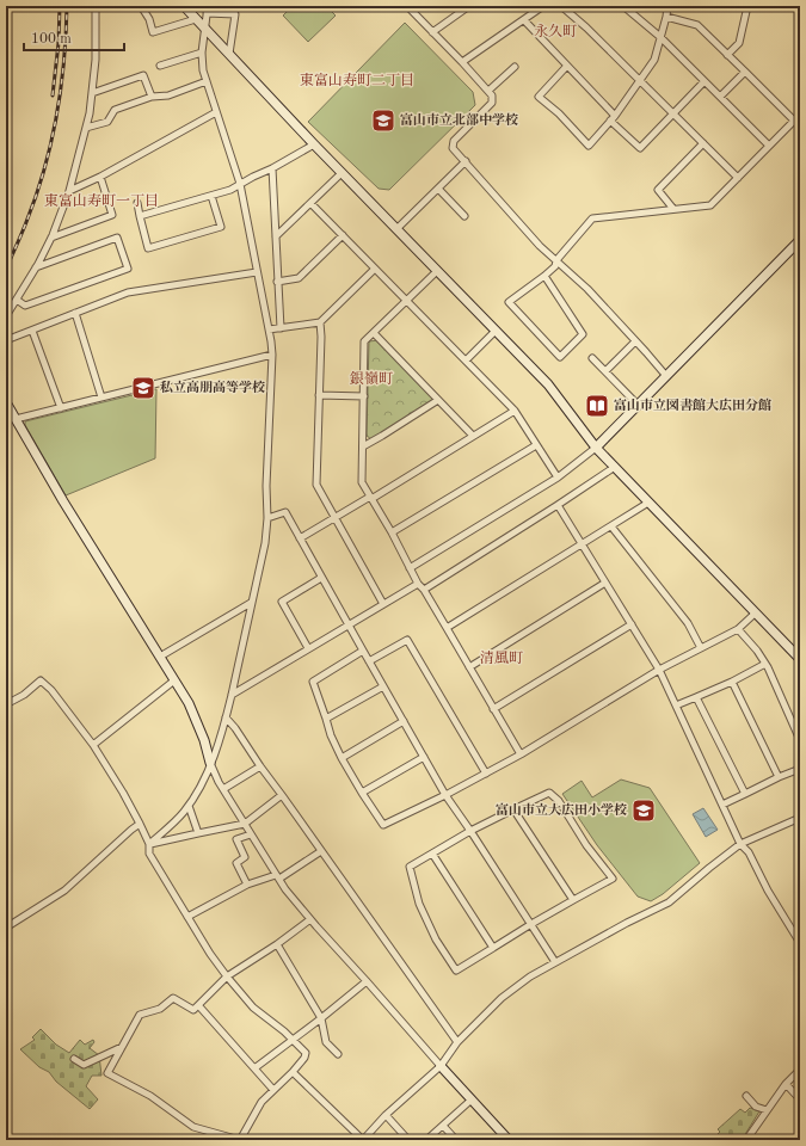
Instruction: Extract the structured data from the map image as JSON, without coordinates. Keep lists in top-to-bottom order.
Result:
{
  "districts": [
    "永久町",
    "東富山寿町二丁目",
    "東富山寿町一丁目",
    "銀嶺町",
    "清風町"
  ],
  "places": {
    "school or university": ["富山市立北部中学校", "私立高朋高等学校", "富山市立大広田小学校"],
    "library": ["富山市立図書館大広田分館"]
  },
  "scale_bar": "100 m"
}
